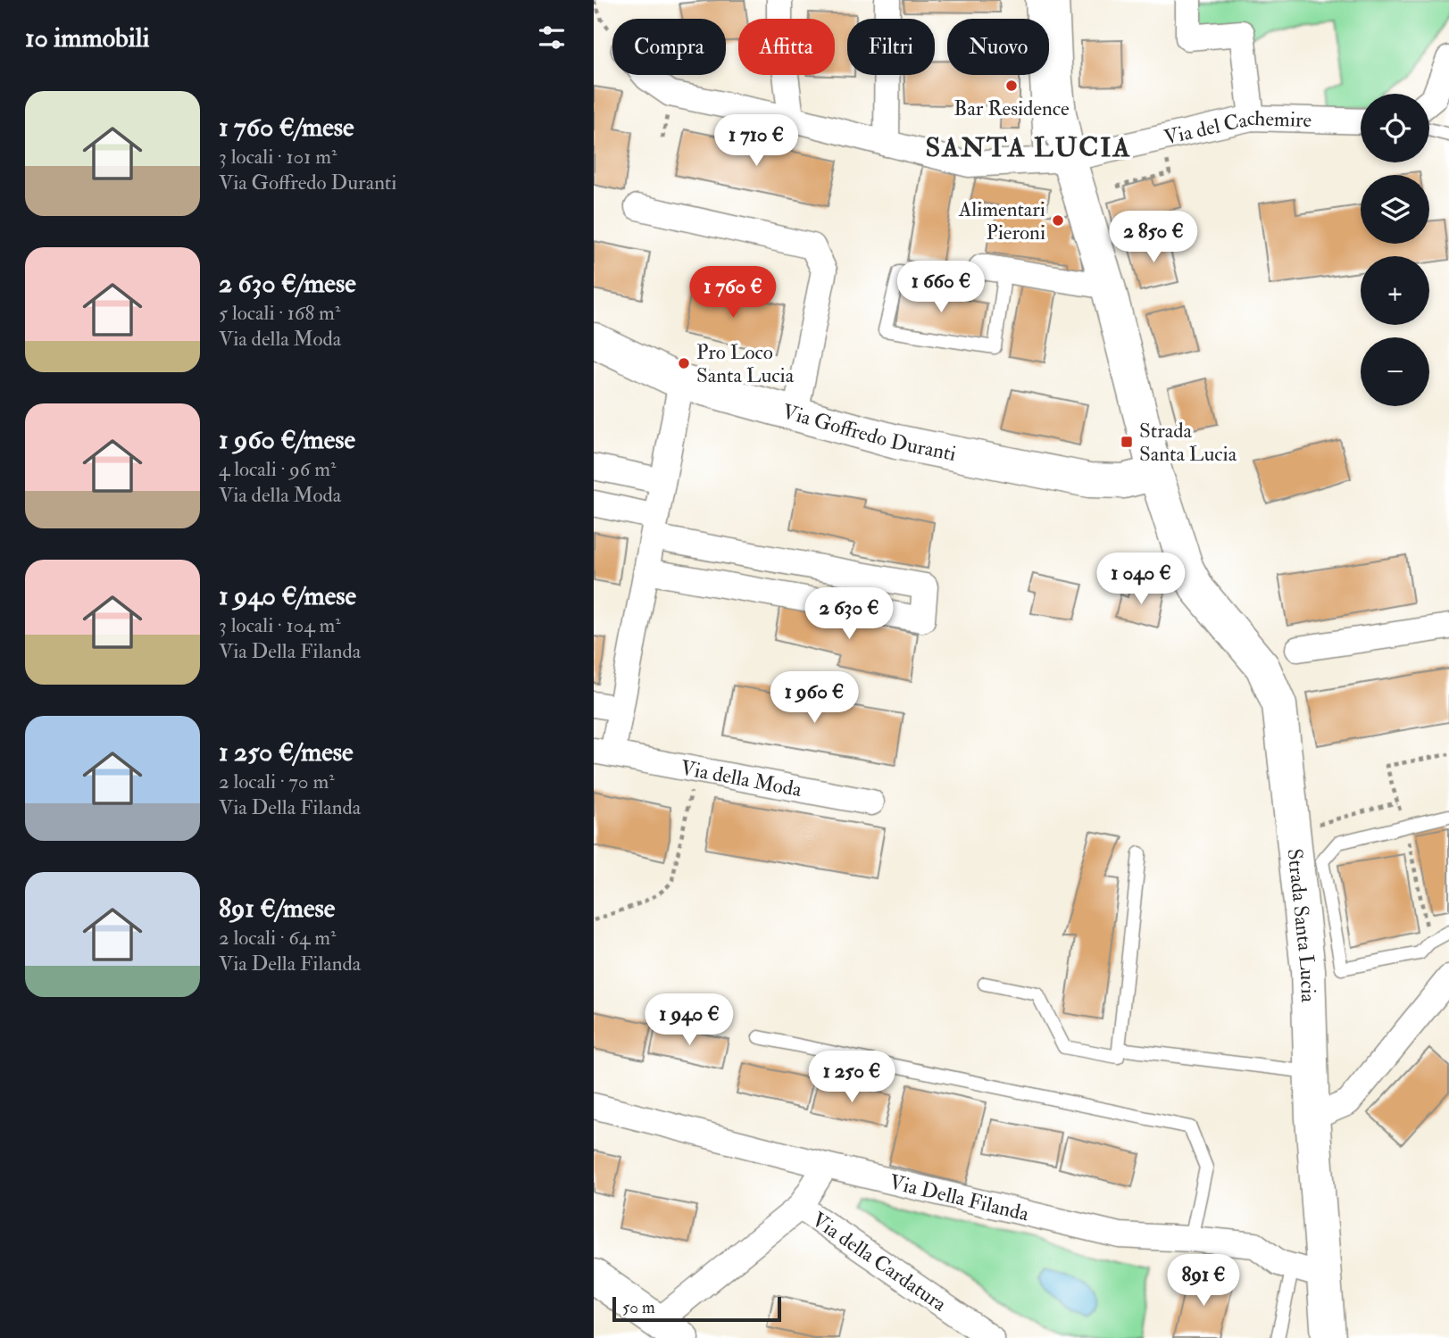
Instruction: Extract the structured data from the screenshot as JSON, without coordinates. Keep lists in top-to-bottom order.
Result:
{
  "streets": {
    "street": [
      "Via del Cachemire",
      "Via Goffredo Duranti",
      "Via della Moda",
      "Strada Santa Lucia",
      "Via Della Filanda",
      "Via della Cardatura"
    ]
  },
  "crossings": [
    ["Via del Cachemire", "Strada Santa Lucia"],
    ["Via Goffredo Duranti", "Via della Moda"],
    ["Via Goffredo Duranti", "Strada Santa Lucia"],
    ["Strada Santa Lucia", "Via Della Filanda"],
    ["Via Della Filanda", "Via della Cardatura"]
  ],
  "districts": ["SANTA LUCIA"],
  "places": {
    "other": ["Bar Residence", "Alimentari Pieroni", "Pro Loco Santa Lucia"],
    "transit": ["Strada Santa Lucia"]
  },
  "scale_bar": "50 m",
  "page": {
    "heading": "10 immobili",
    "chip": [
      "Compra",
      "Affitta",
      "Filtri",
      "Nuovo"
    ],
    "list": [
      {
        "name": "1 760 €/mese",
        "note": "3 locali · 101 m² · Via Goffredo Duranti"
      },
      {
        "name": "2 630 €/mese",
        "note": "5 locali · 168 m² · Via della Moda"
      },
      {
        "name": "1 960 €/mese",
        "note": "4 locali · 96 m² · Via della Moda"
      },
      {
        "name": "1 940 €/mese",
        "note": "3 locali · 104 m² · Via Della Filanda"
      },
      {
        "name": "1 250 €/mese",
        "note": "2 locali · 70 m² · Via Della Filanda"
      },
      {
        "name": "891 €/mese",
        "note": "2 locali · 64 m² · Via Della Filanda"
      }
    ],
    "map_buttons": ["+", "−"],
    "price": [
      "1 710 €",
      "2 850 €",
      "1 660 €",
      "1 760 €",
      "1 040 €",
      "2 630 €",
      "1 960 €",
      "1 940 €",
      "1 250 €",
      "891 €"
    ],
    "scale": "50 m"
  }
}
